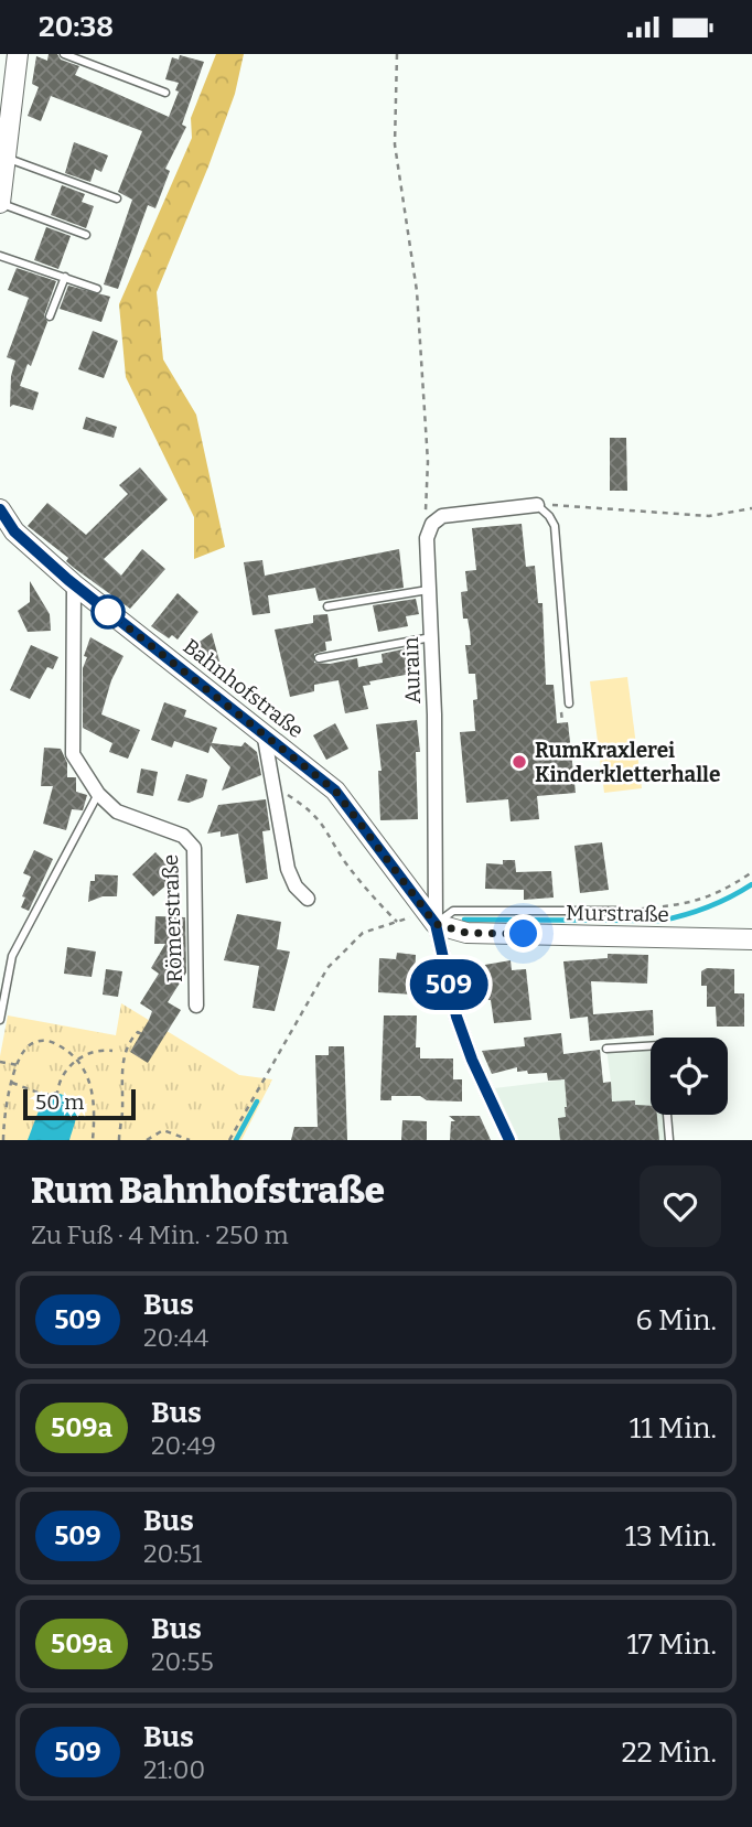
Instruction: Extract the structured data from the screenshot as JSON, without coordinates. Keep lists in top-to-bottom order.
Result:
{
  "streets": {
    "street": [
      "Aurain",
      "Bahnhofstraße",
      "Murstraße",
      "Römerstraße"
    ]
  },
  "crossings": [
    ["Aurain", "Bahnhofstraße"],
    ["Aurain", "Murstraße"],
    ["Bahnhofstraße", "Murstraße"],
    ["Bahnhofstraße", "Römerstraße"]
  ],
  "places": ["RumKraxlerei Kinderkletterhalle"],
  "lines": ["bus line 509"],
  "scale_bar": "50 m",
  "page": {
    "status": "20:38",
    "on_map": "509",
    "scale": "50 m",
    "heading": ["Rum Bahnhofstraße", "Zu Fuß · 4 Min. · 250 m"],
    "list": [
      {
        "mark": "509",
        "name": "Bus",
        "note": "20:44",
        "value": "6 Min."
      },
      {
        "mark": "509a",
        "name": "Bus",
        "note": "20:49",
        "value": "11 Min."
      },
      {
        "mark": "509",
        "name": "Bus",
        "note": "20:51",
        "value": "13 Min."
      },
      {
        "mark": "509a",
        "name": "Bus",
        "note": "20:55",
        "value": "17 Min."
      },
      {
        "mark": "509",
        "name": "Bus",
        "note": "21:00",
        "value": "22 Min."
      }
    ]
  }
}
